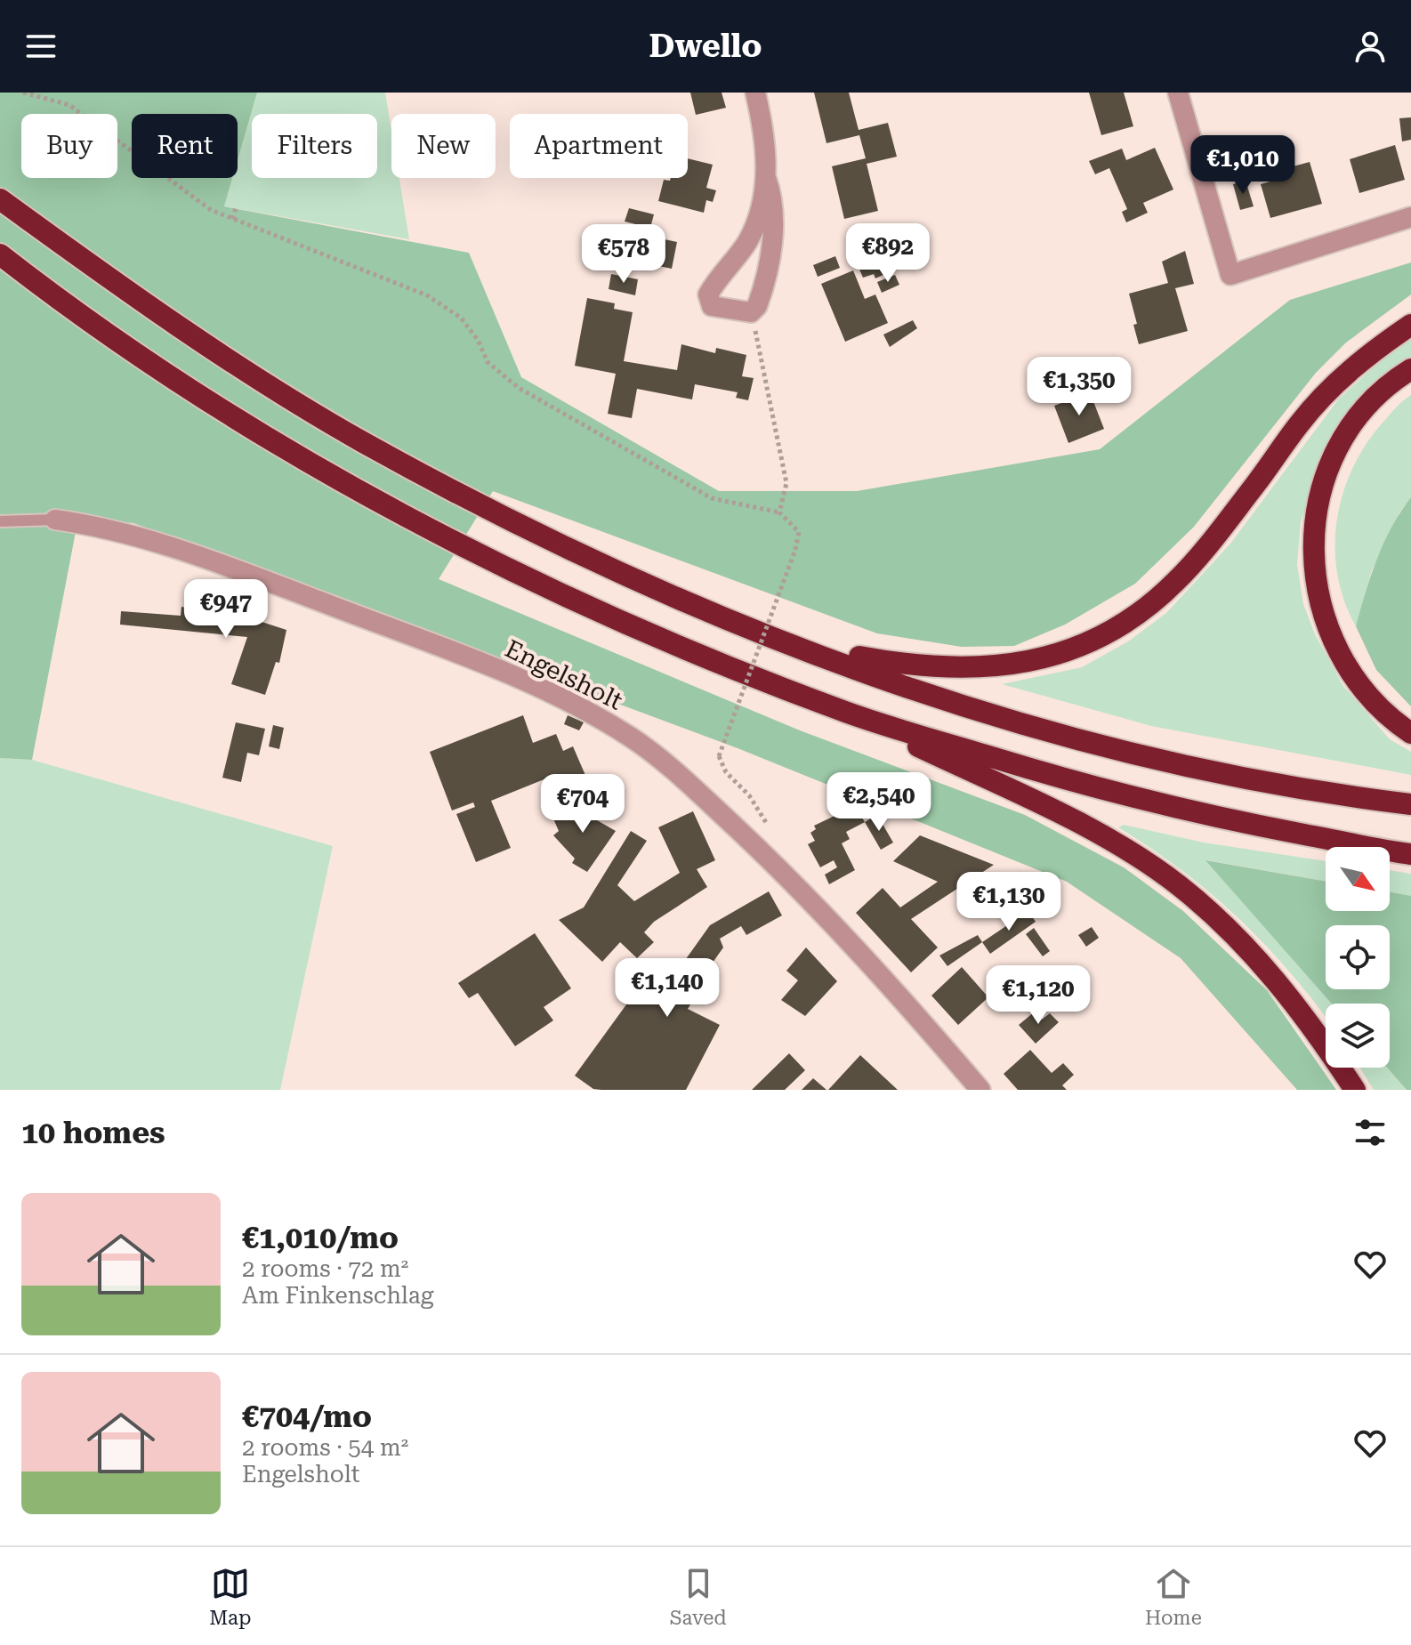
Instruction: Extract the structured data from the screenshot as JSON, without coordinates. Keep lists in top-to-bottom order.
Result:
{
  "streets": {
    "street": ["Engelsholt"]
  },
  "north": "bottom right",
  "page": {
    "header": "Dwello",
    "chip": [
      "Buy",
      "Rent",
      "Filters",
      "New",
      "Apartment"
    ],
    "price": [
      "€1,010",
      "€892",
      "€578",
      "€1,350",
      "€947",
      "€2,540",
      "€704",
      "€1,130",
      "€1,140",
      "€1,120"
    ],
    "heading": "10 homes",
    "list": [
      {
        "name": "€1,010/mo",
        "note": "2 rooms · 72 m² · Am Finkenschlag"
      },
      {
        "name": "€704/mo",
        "note": "2 rooms · 54 m² · Engelsholt"
      }
    ],
    "tabs": ["Map", "Saved", "Home"]
  }
}
